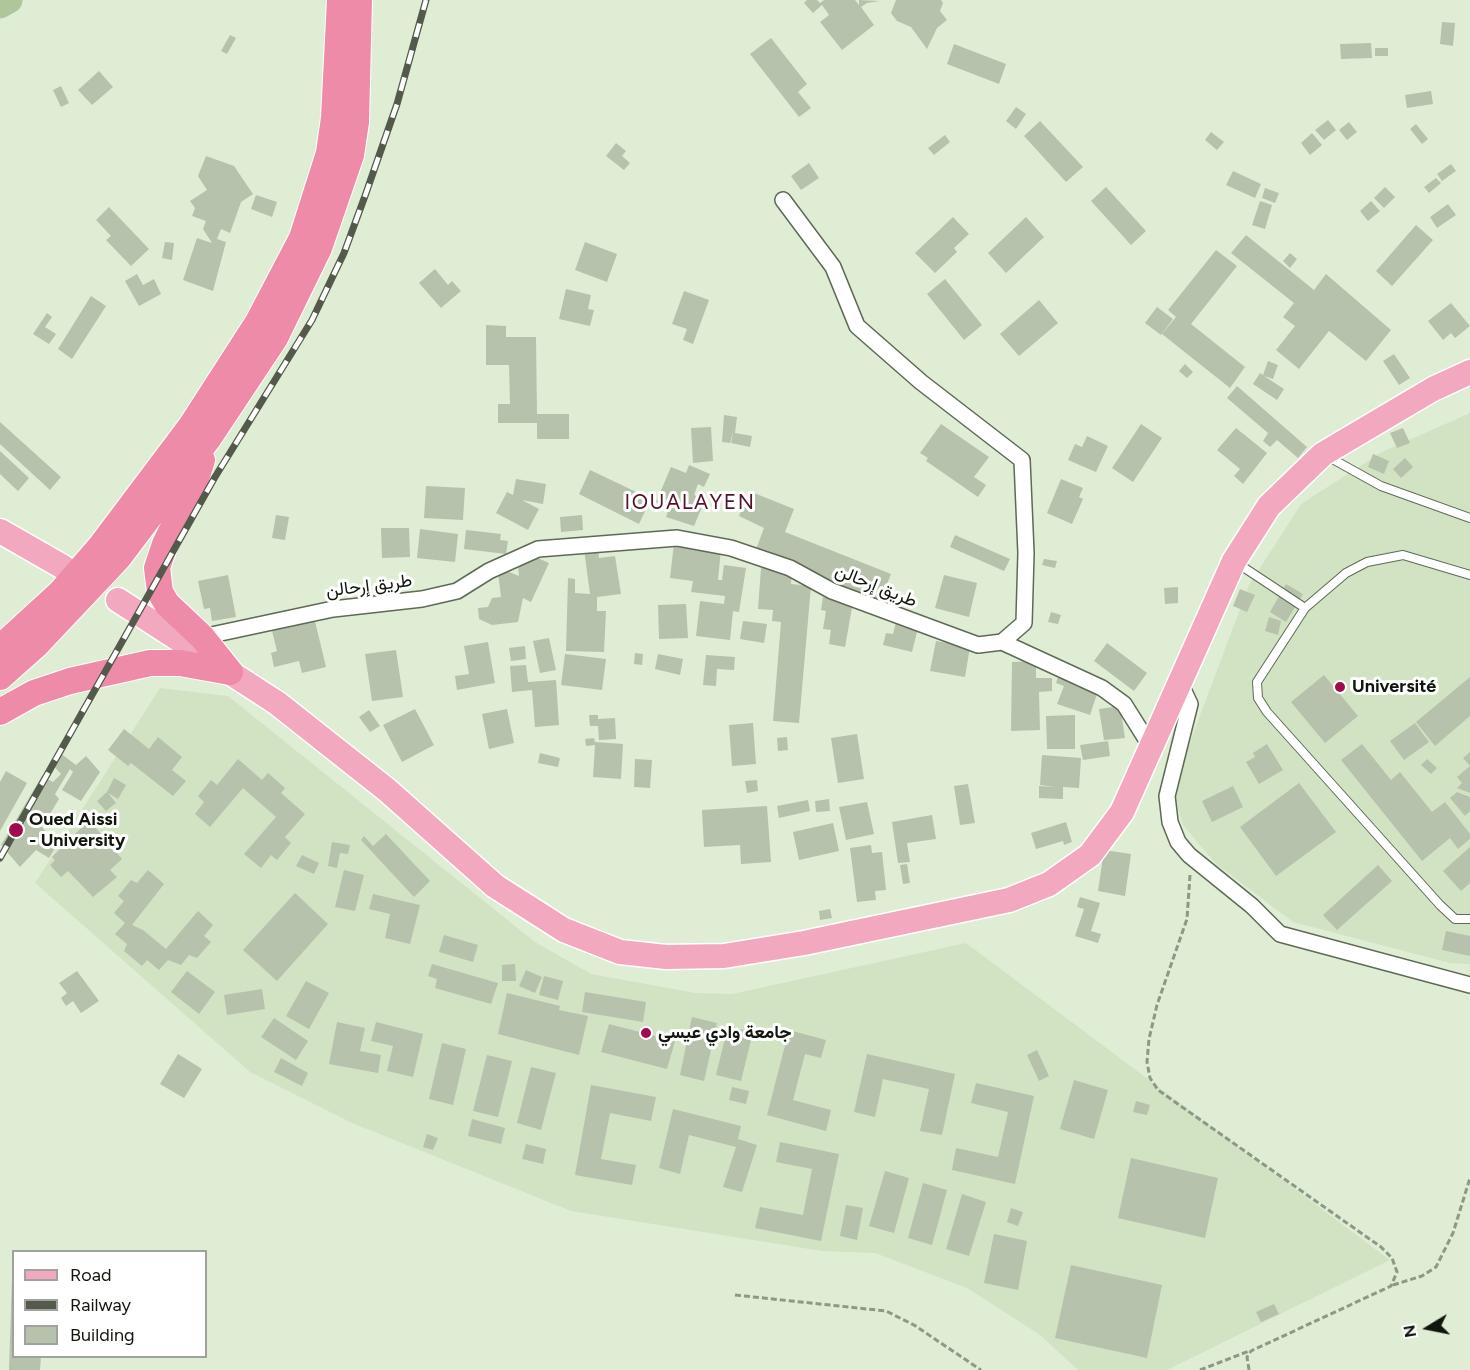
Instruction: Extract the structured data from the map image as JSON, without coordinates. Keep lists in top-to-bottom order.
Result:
{
  "streets": {
    "street": ["طريق إرحالن"]
  },
  "districts": ["IOUALAYEN"],
  "places": ["Université", "Oued Aissi - University", "جامعة وادي عيسي"],
  "legend": ["Road", "Railway", "Building"],
  "north": "left"
}
